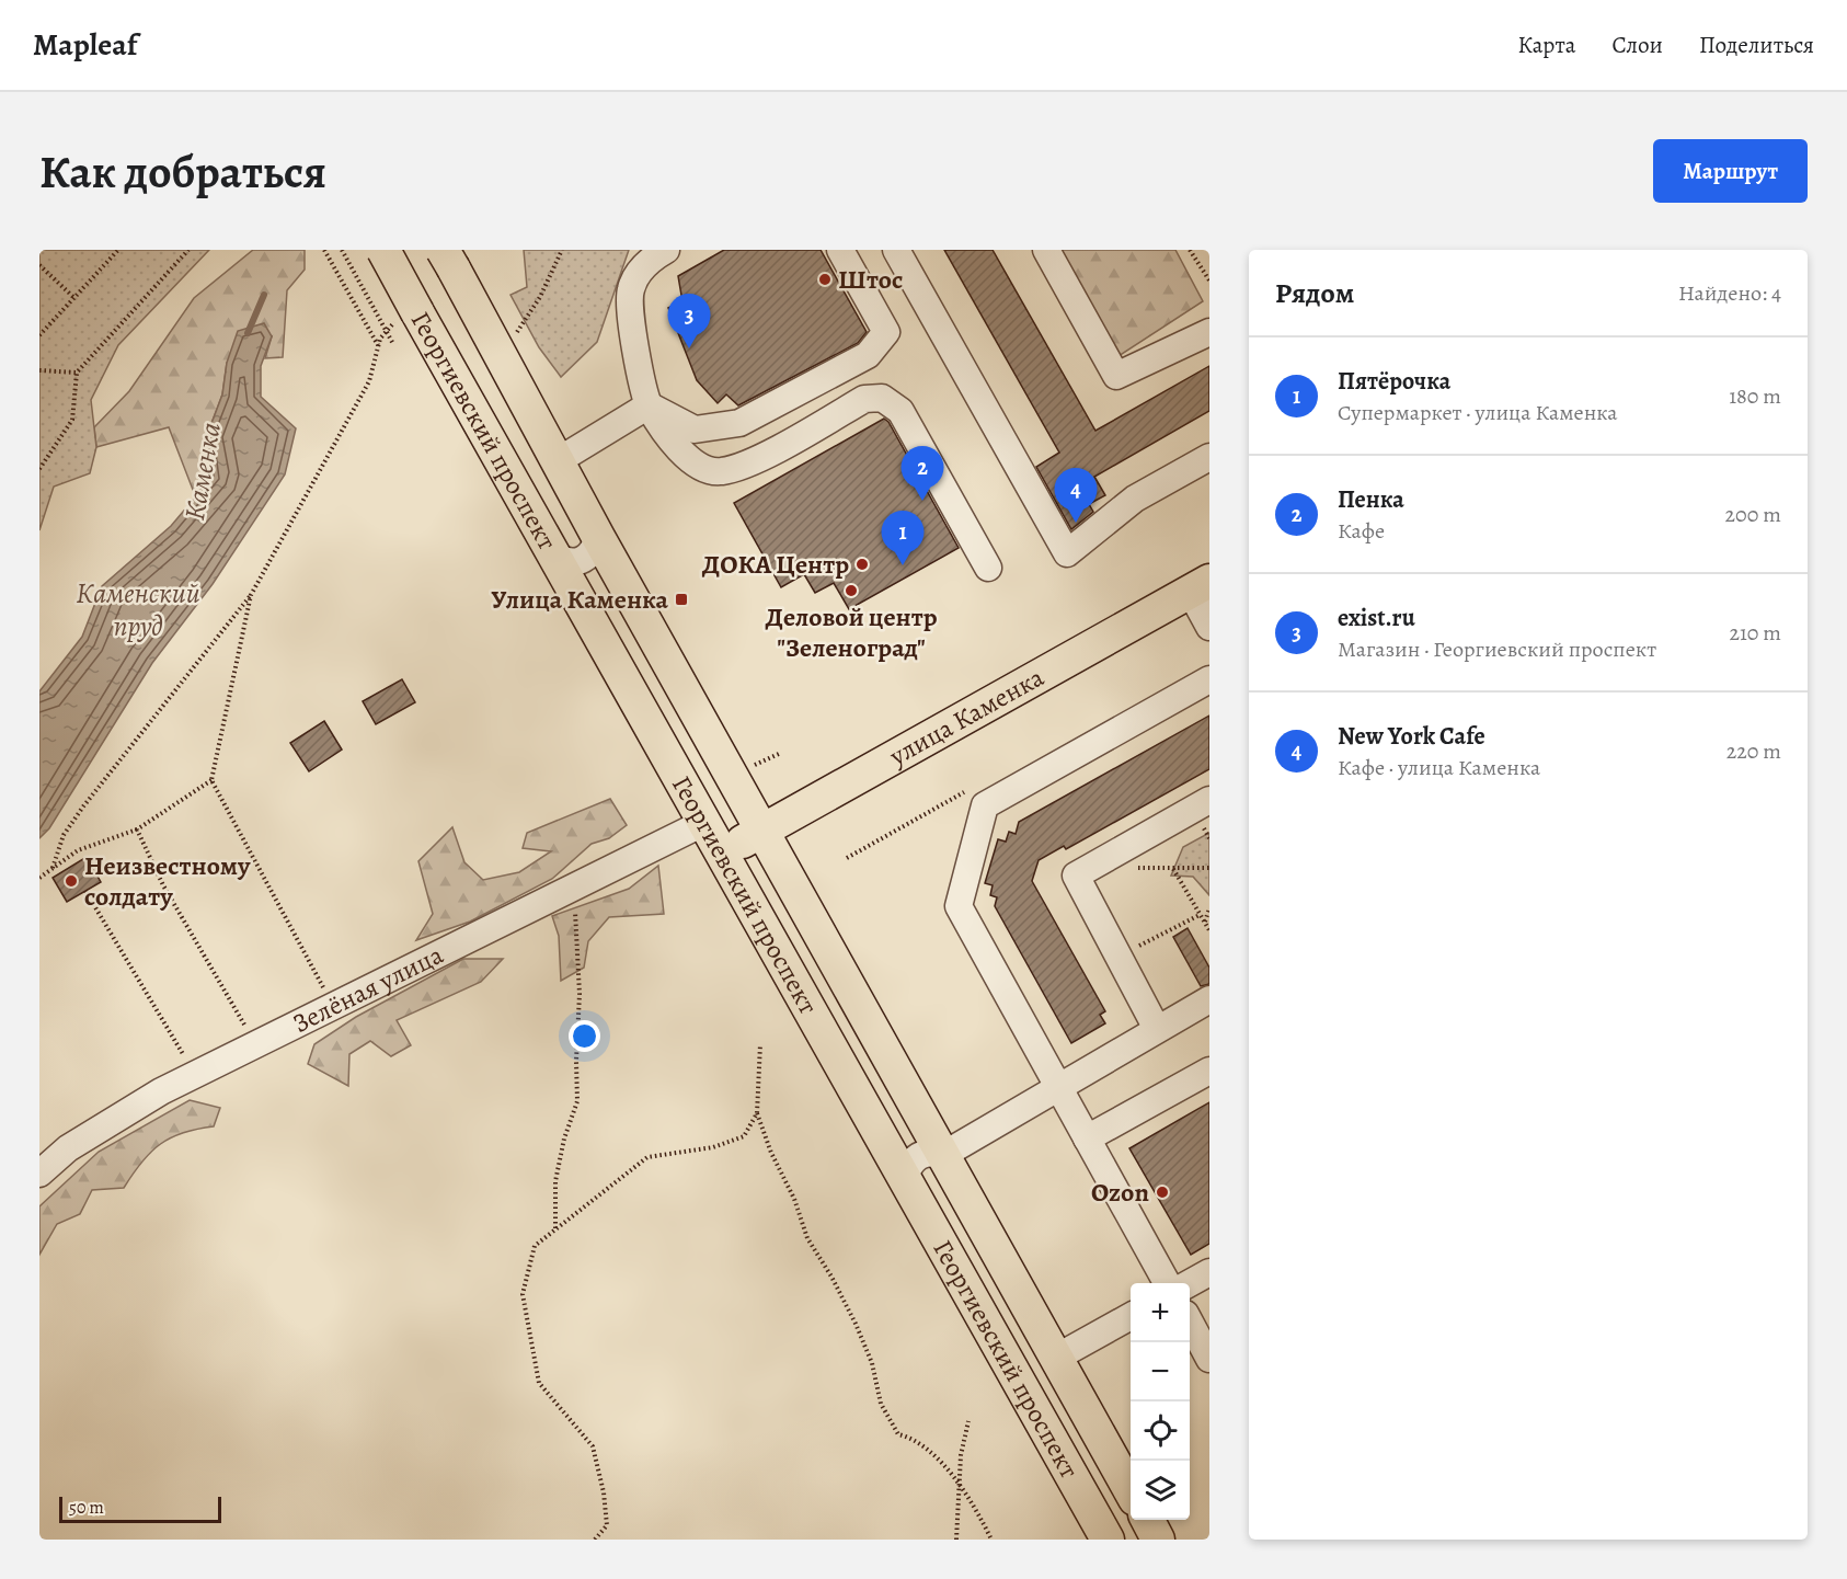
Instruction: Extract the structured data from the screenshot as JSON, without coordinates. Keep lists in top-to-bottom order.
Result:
{
  "streets": {
    "main road": ["Георгиевский проспект", "улица Каменка"],
    "street": ["Зелёная улица"]
  },
  "crossings": [
    ["Георгиевский проспект", "улица Каменка"],
    ["Георгиевский проспект", "Зелёная улица"]
  ],
  "water": ["Каменка", "Каменский пруд"],
  "places": {
    "other": [
      "Штос",
      "ДОКА Центр",
      "Деловой центр \"Зеленоград\"",
      "Неизвестному солдату",
      "Ozon"
    ],
    "transit": ["Улица Каменка"]
  },
  "scale_bar": "50 m",
  "page": {
    "header": "Mapleaf",
    "nav": ["Карта", "Слои", "Поделиться"],
    "buttons": "Маршрут",
    "title": "Как добраться",
    "heading": ["Рядом", "Найдено: 4"],
    "pins": [
      "3",
      "2",
      "4",
      "1"
    ],
    "list": [
      {
        "mark": "1",
        "name": "Пятёрочка",
        "note": "Супермаркет · улица Каменка",
        "value": "180 m"
      },
      {
        "mark": "2",
        "name": "Пенка",
        "note": "Кафе",
        "value": "200 m"
      },
      {
        "mark": "3",
        "name": "exist.ru",
        "note": "Магазин · Георгиевский проспект",
        "value": "210 m"
      },
      {
        "mark": "4",
        "name": "New York Cafe",
        "note": "Кафе · улица Каменка",
        "value": "220 m"
      }
    ],
    "map_buttons": ["+", "−"],
    "scale": "50 m"
  }
}
